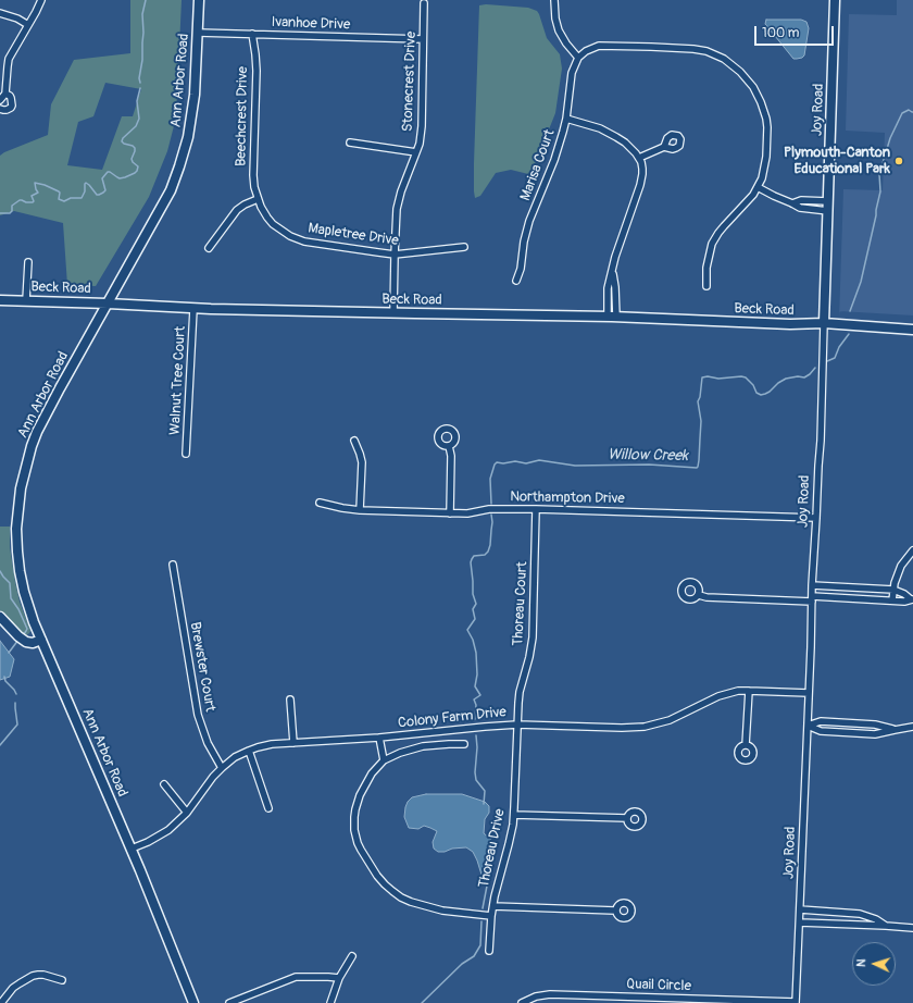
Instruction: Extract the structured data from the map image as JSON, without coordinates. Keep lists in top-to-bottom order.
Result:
{
  "streets": {
    "main road": ["Ann Arbor Road", "Joy Road", "Beck Road"],
    "street": [
      "Ivanhoe Drive",
      "Stonecrest Drive",
      "Beechcrest Drive",
      "Marisa Court",
      "Mapletree Drive",
      "Walnut Tree Court",
      "Northampton Drive",
      "Thoreau Court",
      "Brewster Court",
      "Colony Farm Drive",
      "Thoreau Drive",
      "Quail Circle"
    ]
  },
  "crossings": [
    ["Ivanhoe Drive", "Ann Arbor Road"],
    ["Ivanhoe Drive", "Stonecrest Drive"],
    ["Ivanhoe Drive", "Beechcrest Drive"],
    ["Ann Arbor Road", "Beck Road"],
    ["Ann Arbor Road", "Colony Farm Drive"],
    ["Stonecrest Drive", "Mapletree Drive"],
    ["Stonecrest Drive", "Beck Road"],
    ["Joy Road", "Beck Road"],
    ["Joy Road", "Northampton Drive"],
    ["Joy Road", "Colony Farm Drive"],
    ["Joy Road", "Quail Circle"],
    ["Beechcrest Drive", "Mapletree Drive"],
    ["Beck Road", "Walnut Tree Court"],
    ["Northampton Drive", "Thoreau Court"],
    ["Thoreau Court", "Colony Farm Drive"],
    ["Thoreau Court", "Thoreau Drive"],
    ["Brewster Court", "Colony Farm Drive"],
    ["Colony Farm Drive", "Thoreau Drive"]
  ],
  "water": ["Willow Creek"],
  "places": ["Plymouth-Canton Educational Park"],
  "scale_bar": "100 m",
  "north": "left"
}
